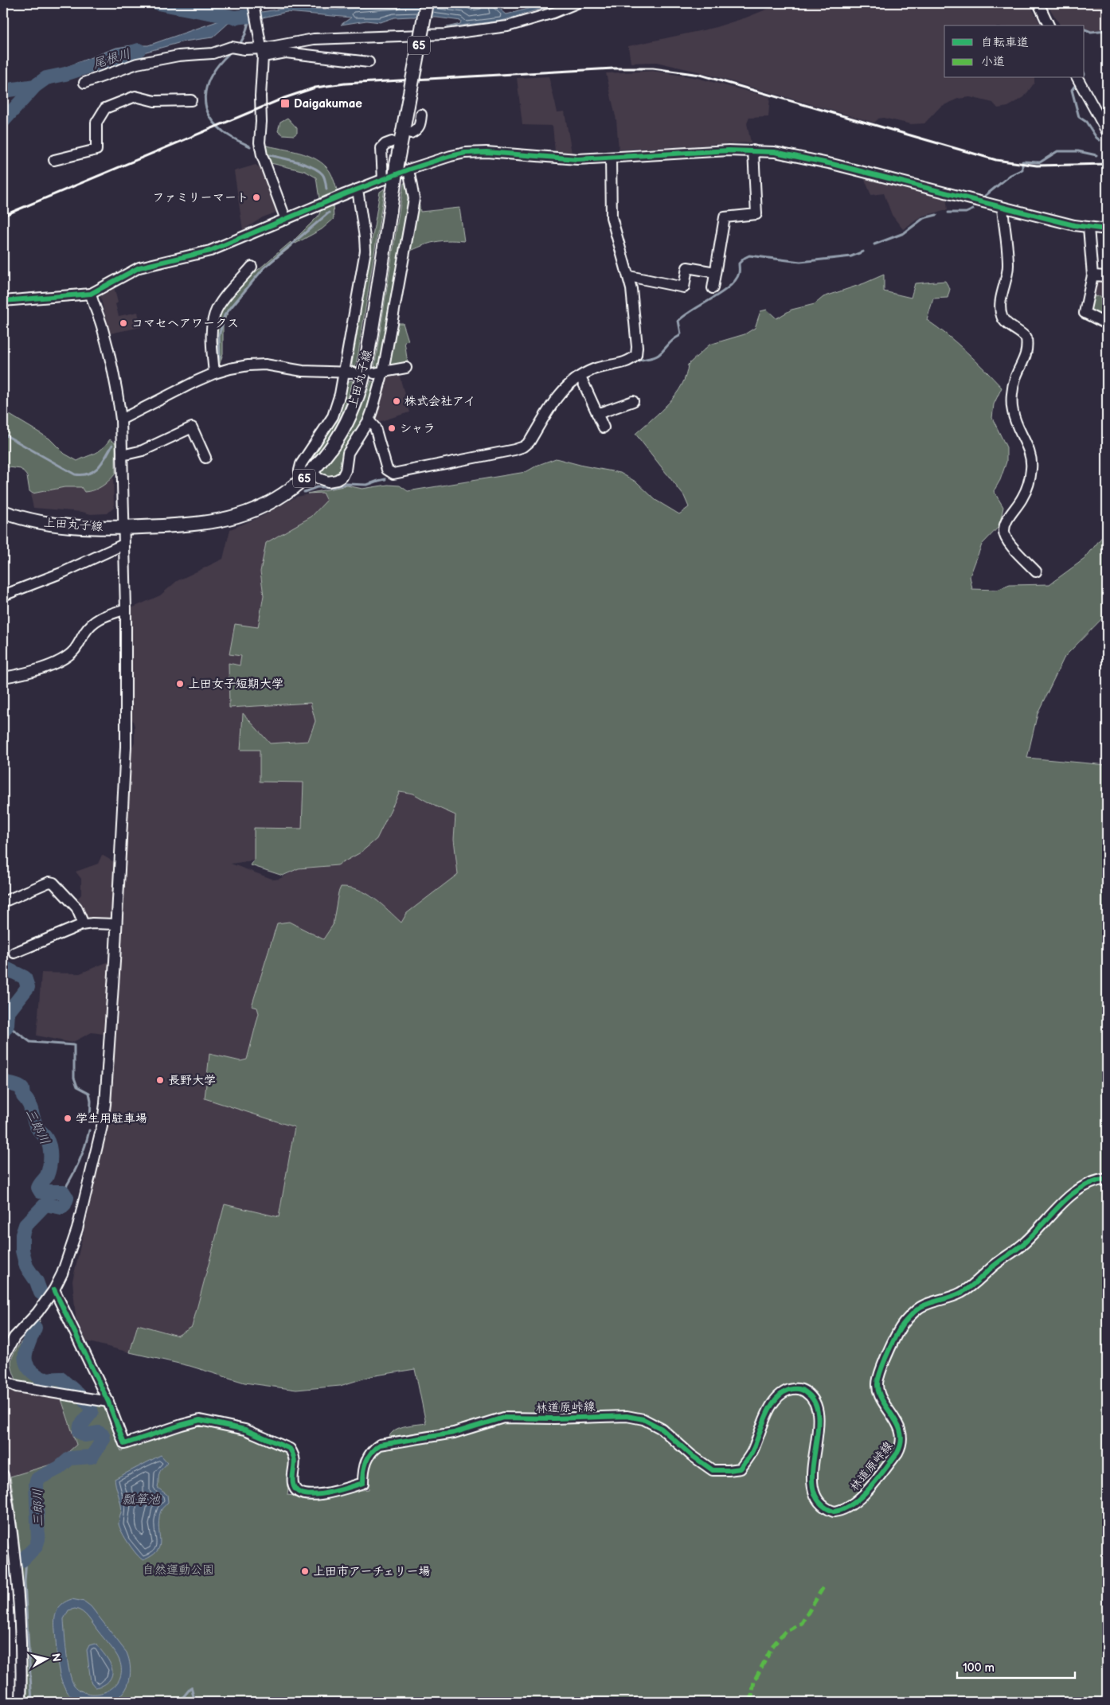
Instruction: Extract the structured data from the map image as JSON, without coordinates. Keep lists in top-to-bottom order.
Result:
{
  "streets": {
    "main road": ["65", "上田丸子線"],
    "street": ["林道原峠線"]
  },
  "water": ["尾根川", "三郎川", "瓢箪池"],
  "parks": ["自然運動公園"],
  "places": {
    "transit": ["Daigakumae"],
    "other": [
      "ファミリーマート",
      "コマセヘアワークス",
      "株式会社アイ",
      "シャラ",
      "上田女子短期大学",
      "長野大学",
      "学生用駐車場",
      "上田市アーチェリー場"
    ]
  },
  "legend": ["自転車道", "小道"],
  "scale_bar": "100 m",
  "north": "right"
}
